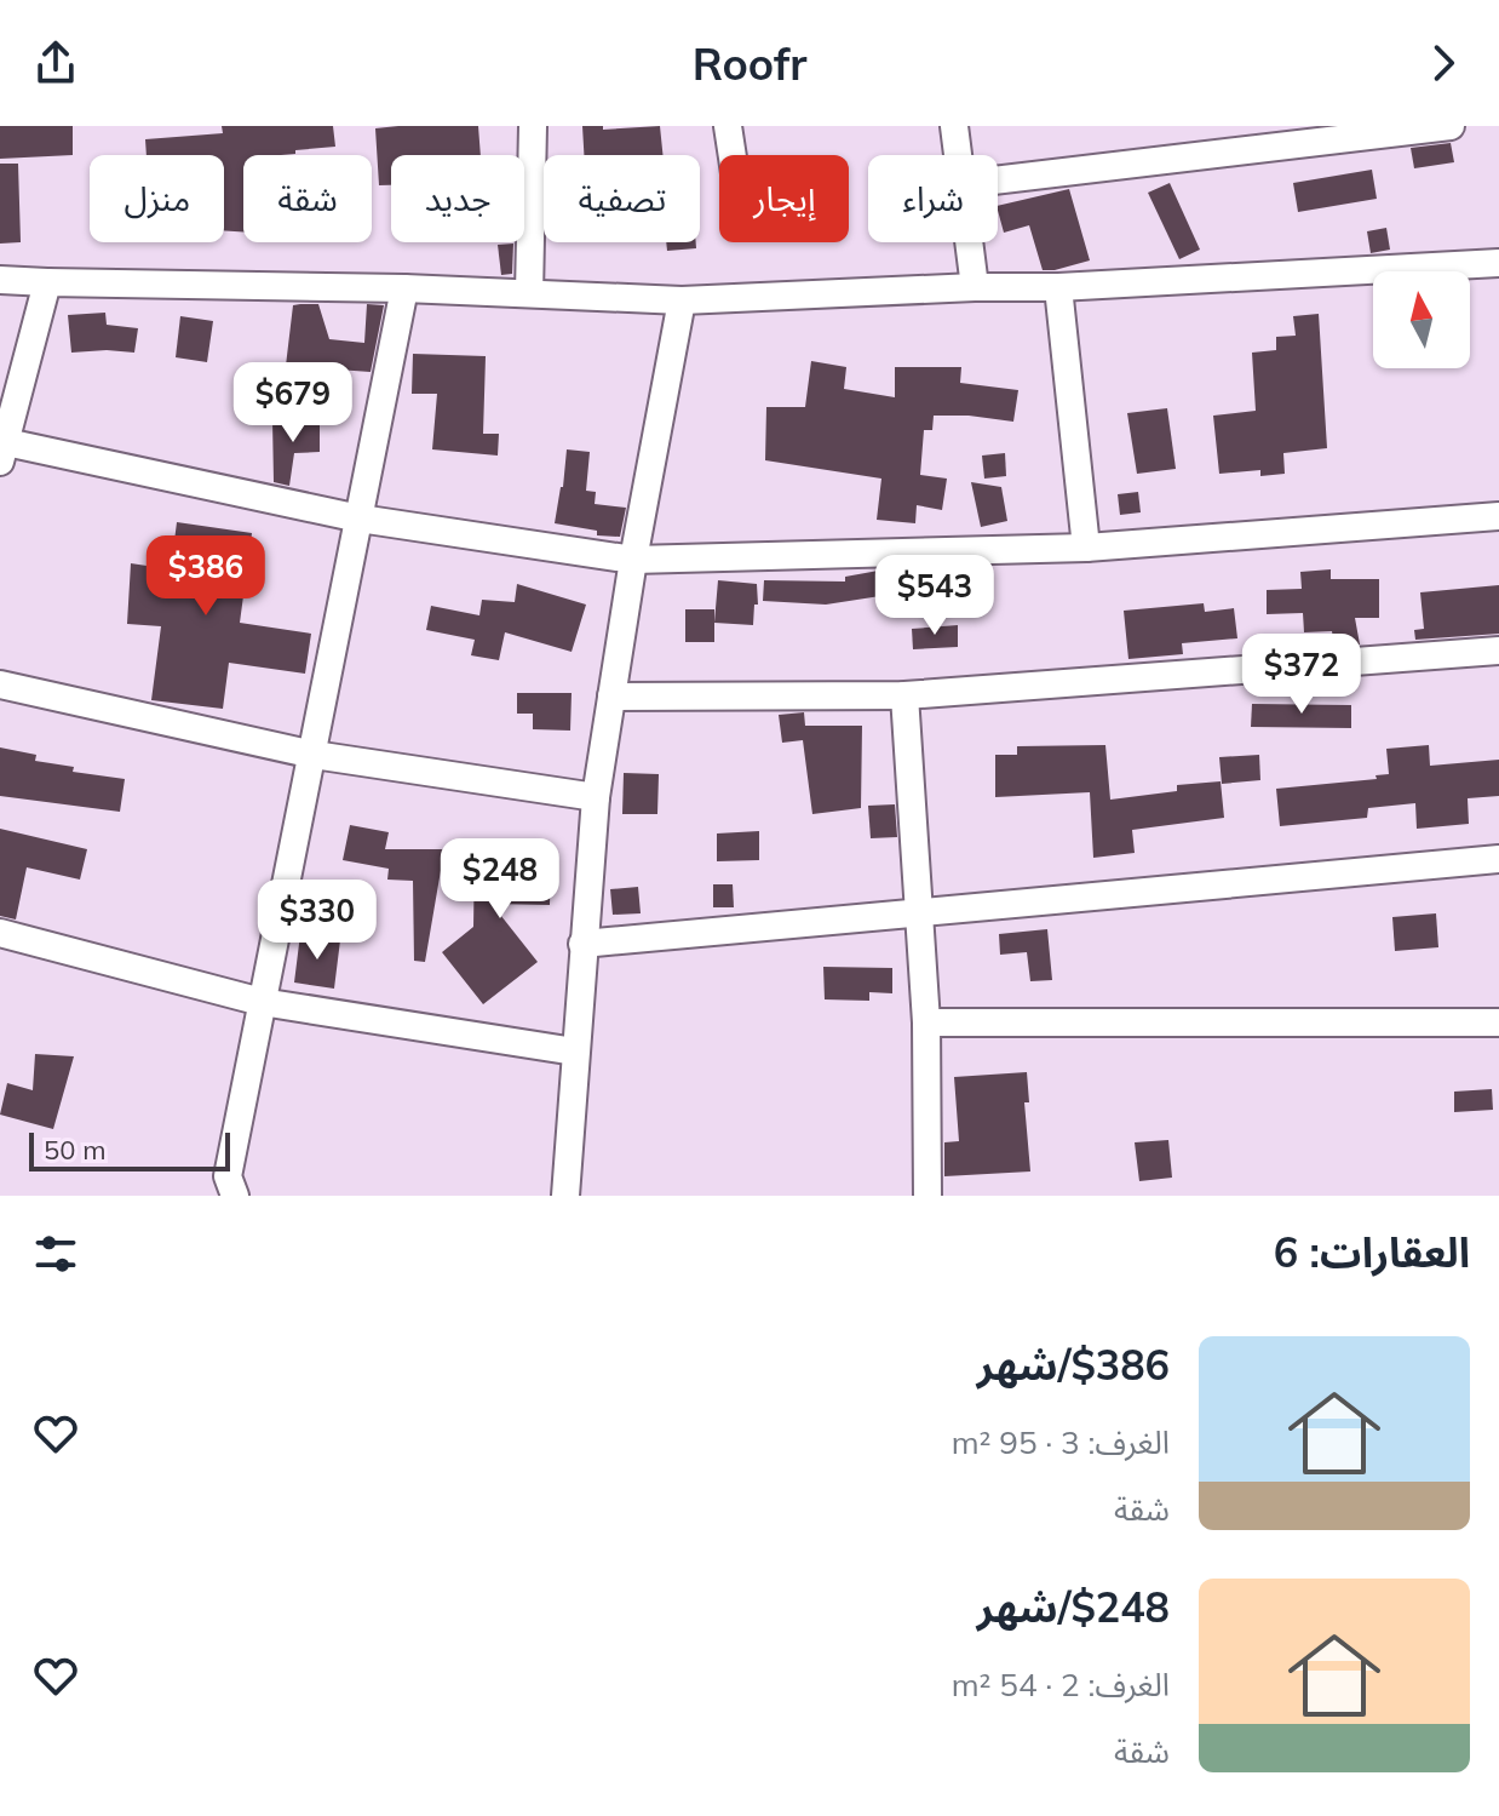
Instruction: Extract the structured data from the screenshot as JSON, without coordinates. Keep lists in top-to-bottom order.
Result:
{
  "scale_bar": "50 m",
  "north": "top",
  "page": {
    "header": "Roofr",
    "chip": [
      "شراء",
      "إيجار",
      "تصفية",
      "جديد",
      "شقة",
      "منزل"
    ],
    "price": [
      "$679",
      "$386",
      "$543",
      "$372",
      "$248",
      "$330"
    ],
    "scale": "50 m",
    "heading": "العقارات: 6",
    "list": [
      {
        "name": "$386/شهر",
        "note": "الغرف: 3 · 95 m² · شقة"
      },
      {
        "name": "$248/شهر",
        "note": "الغرف: 2 · 54 m² · شقة"
      }
    ]
  }
}
